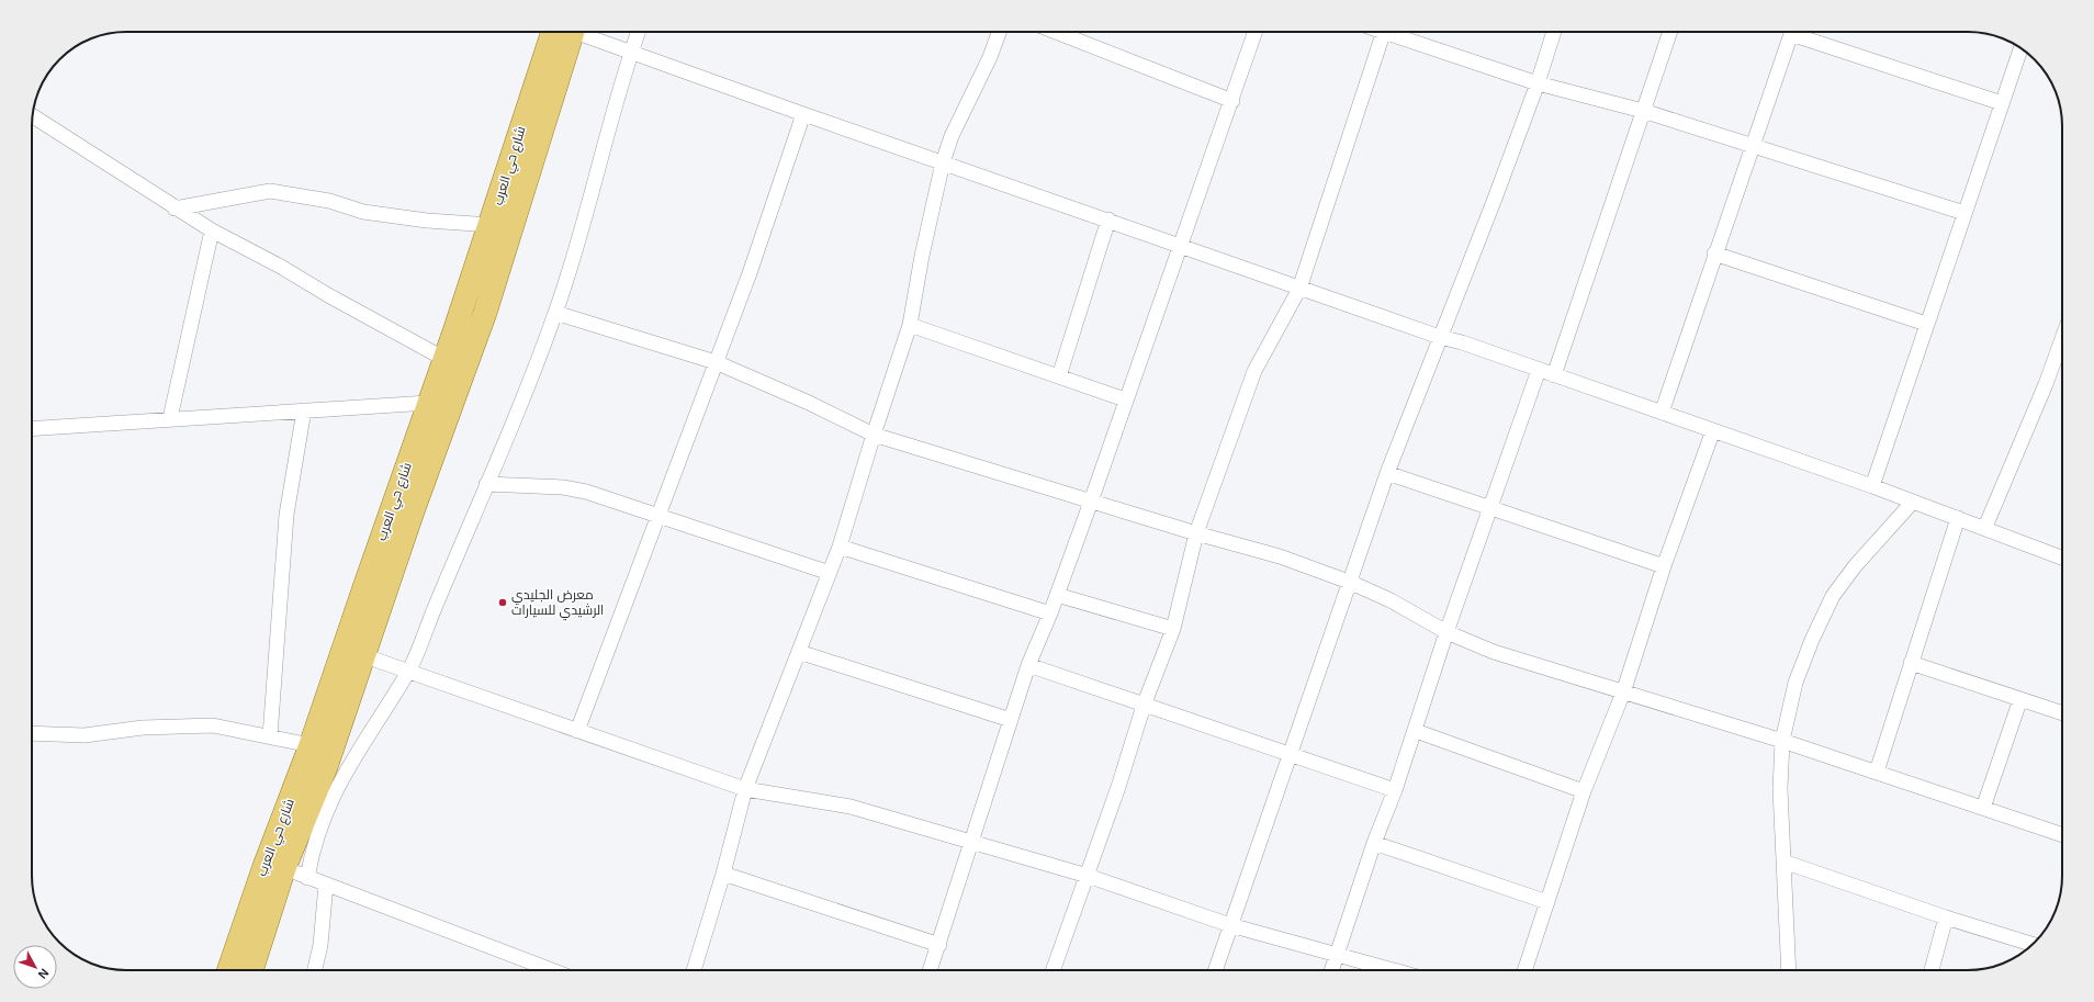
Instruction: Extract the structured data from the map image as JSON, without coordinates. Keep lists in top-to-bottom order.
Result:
{
  "streets": {
    "main road": ["شارع حي العرب"]
  },
  "places": ["معرض الجليدي الرشيدي للسيارات"],
  "north": "bottom right"
}
